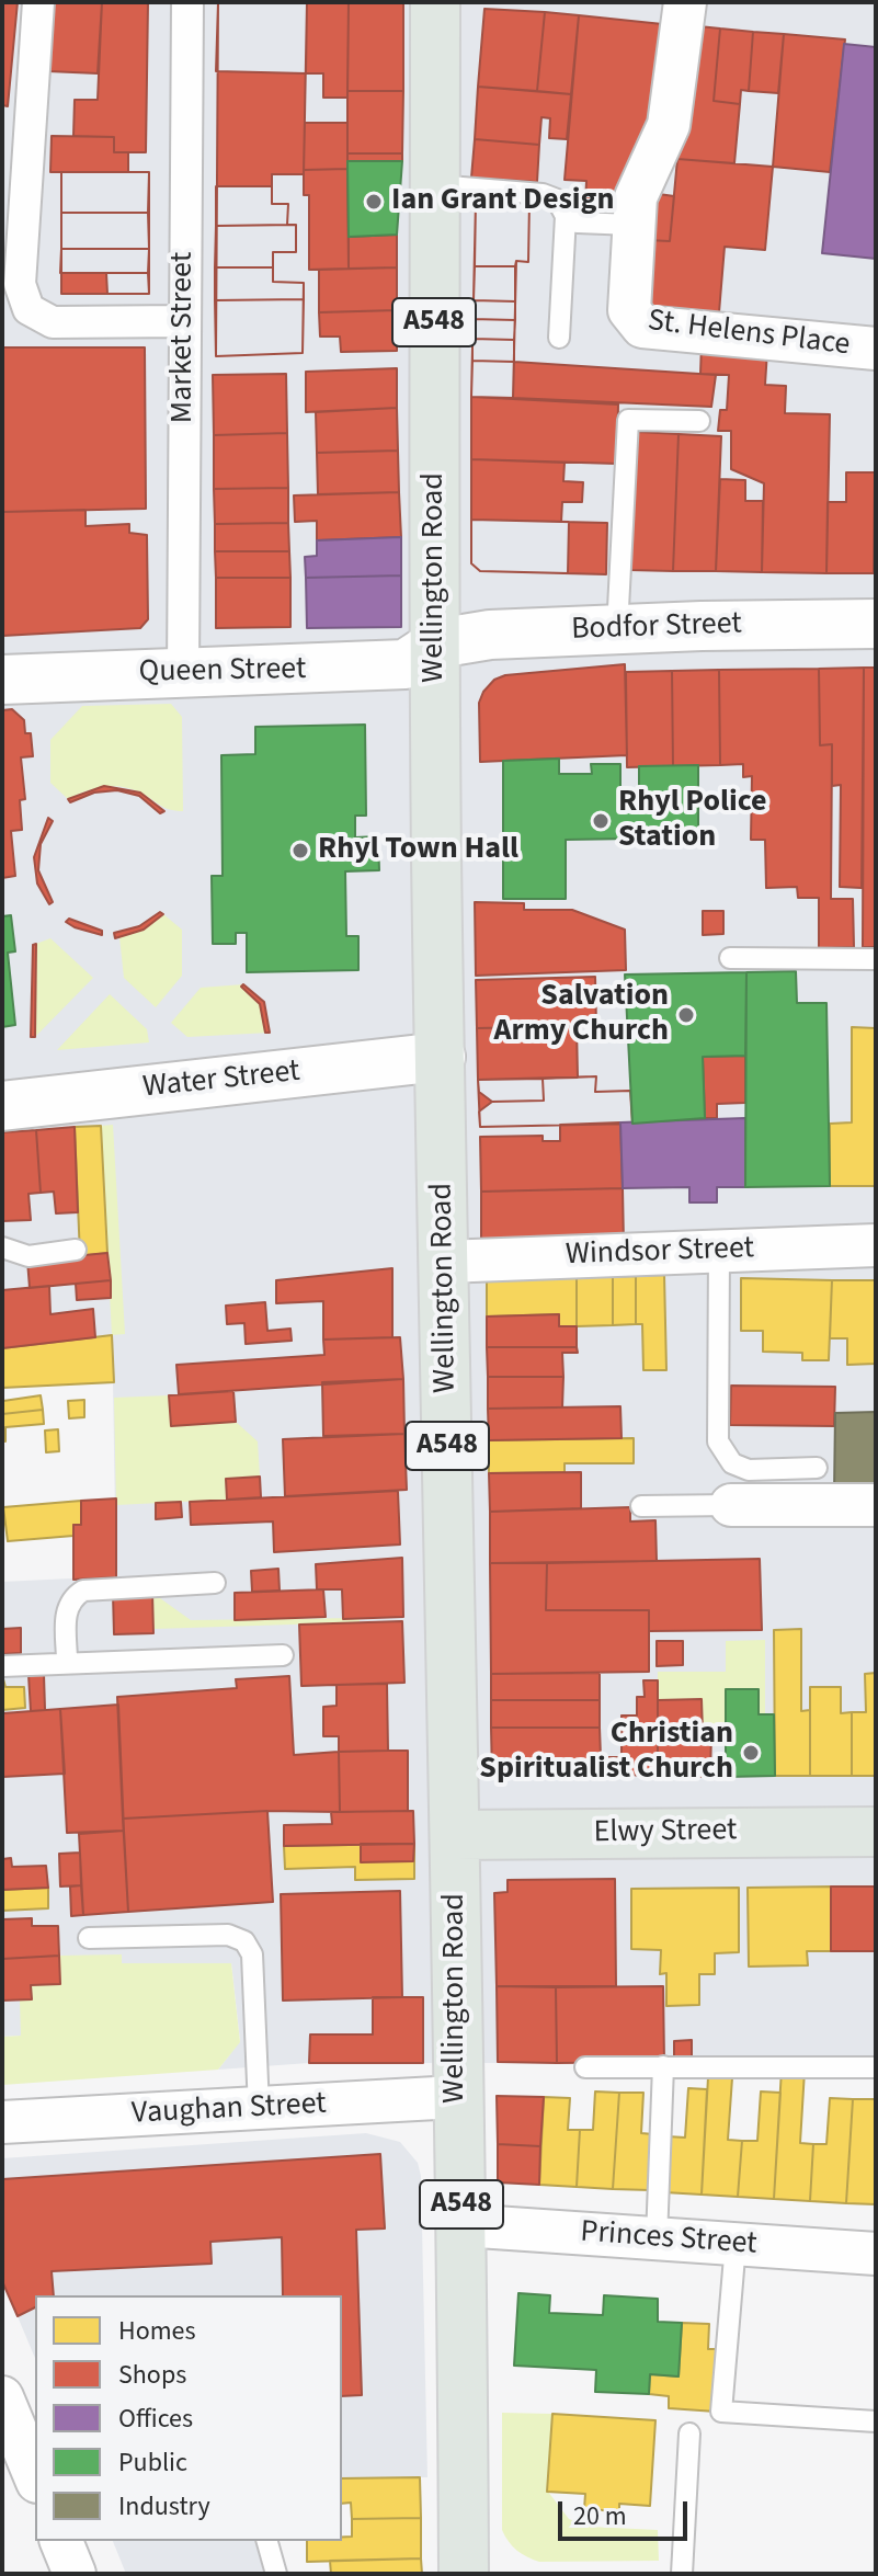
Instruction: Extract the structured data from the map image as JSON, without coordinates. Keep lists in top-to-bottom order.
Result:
{
  "streets": {
    "main road": ["A548", "Wellington Road", "Elwy Street"],
    "street": [
      "St. Helens Place",
      "Market Street",
      "Bodfor Street",
      "Queen Street",
      "Water Street",
      "Windsor Street",
      "Vaughan Street",
      "Princes Street"
    ]
  },
  "crossings": [
    ["Market Street", "Queen Street"],
    ["Wellington Road", "Bodfor Street"],
    ["Wellington Road", "Queen Street"],
    ["Wellington Road", "Water Street"],
    ["Wellington Road", "Windsor Street"],
    ["Wellington Road", "Elwy Street"],
    ["Wellington Road", "Vaughan Street"],
    ["Wellington Road", "Princes Street"],
    ["Bodfor Street", "Queen Street"]
  ],
  "places": [
    "Ian Grant Design",
    "Rhyl Police Station",
    "Rhyl Town Hall",
    "Salvation Army Church",
    "Christian Spiritualist Church"
  ],
  "legend": [
    "Homes",
    "Shops",
    "Offices",
    "Public",
    "Industry"
  ],
  "scale_bar": "20 m"
}
